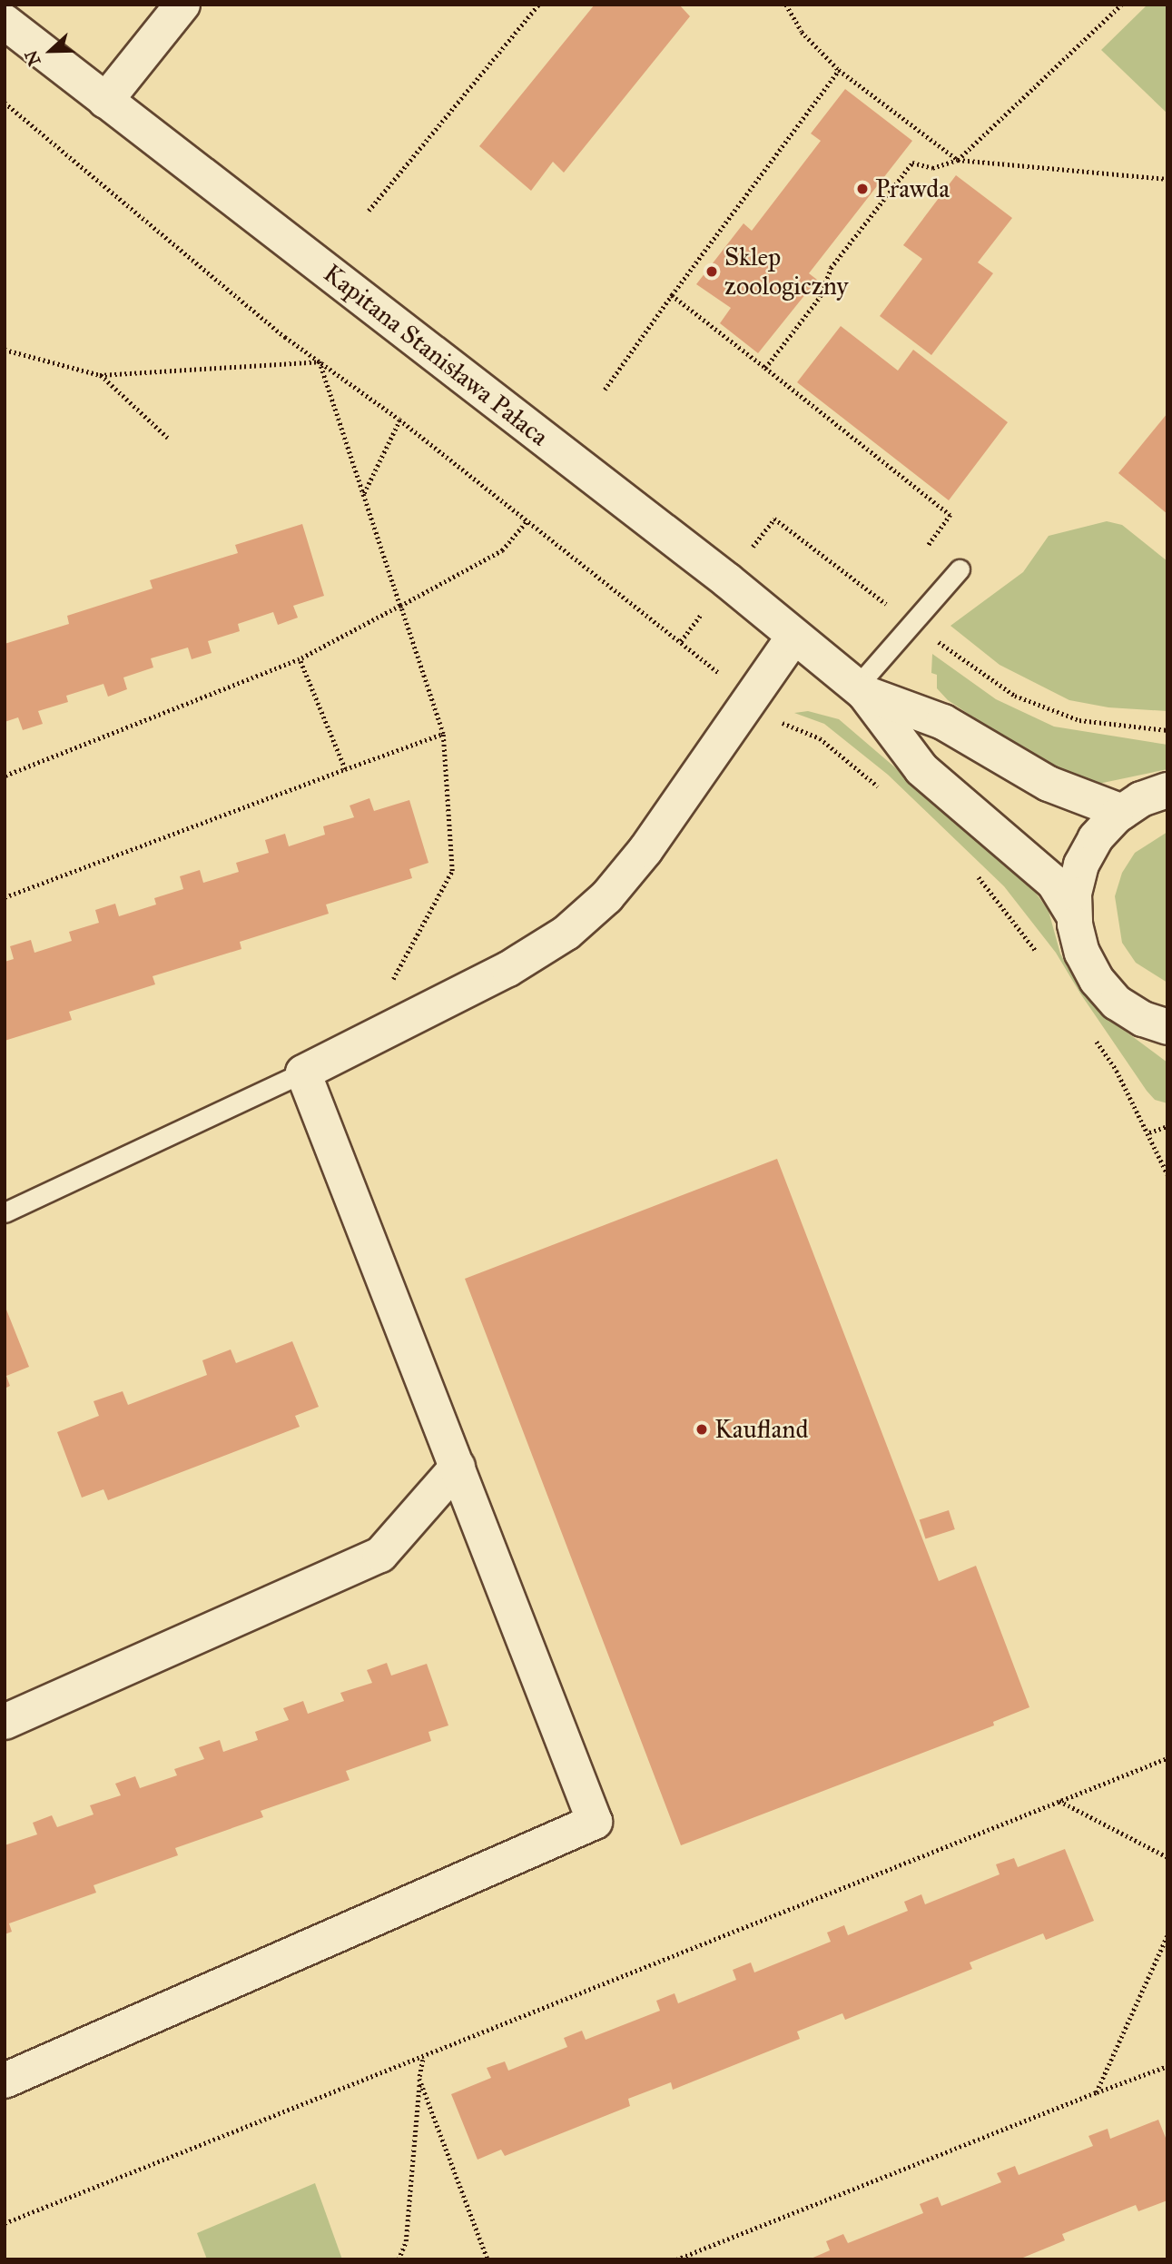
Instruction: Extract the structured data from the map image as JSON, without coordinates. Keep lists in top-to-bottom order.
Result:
{
  "streets": {
    "street": ["Kapitana Stanisława Pałaca"]
  },
  "places": ["Prawda", "Sklep zoologiczny", "Kaufland"],
  "north": "left"
}
